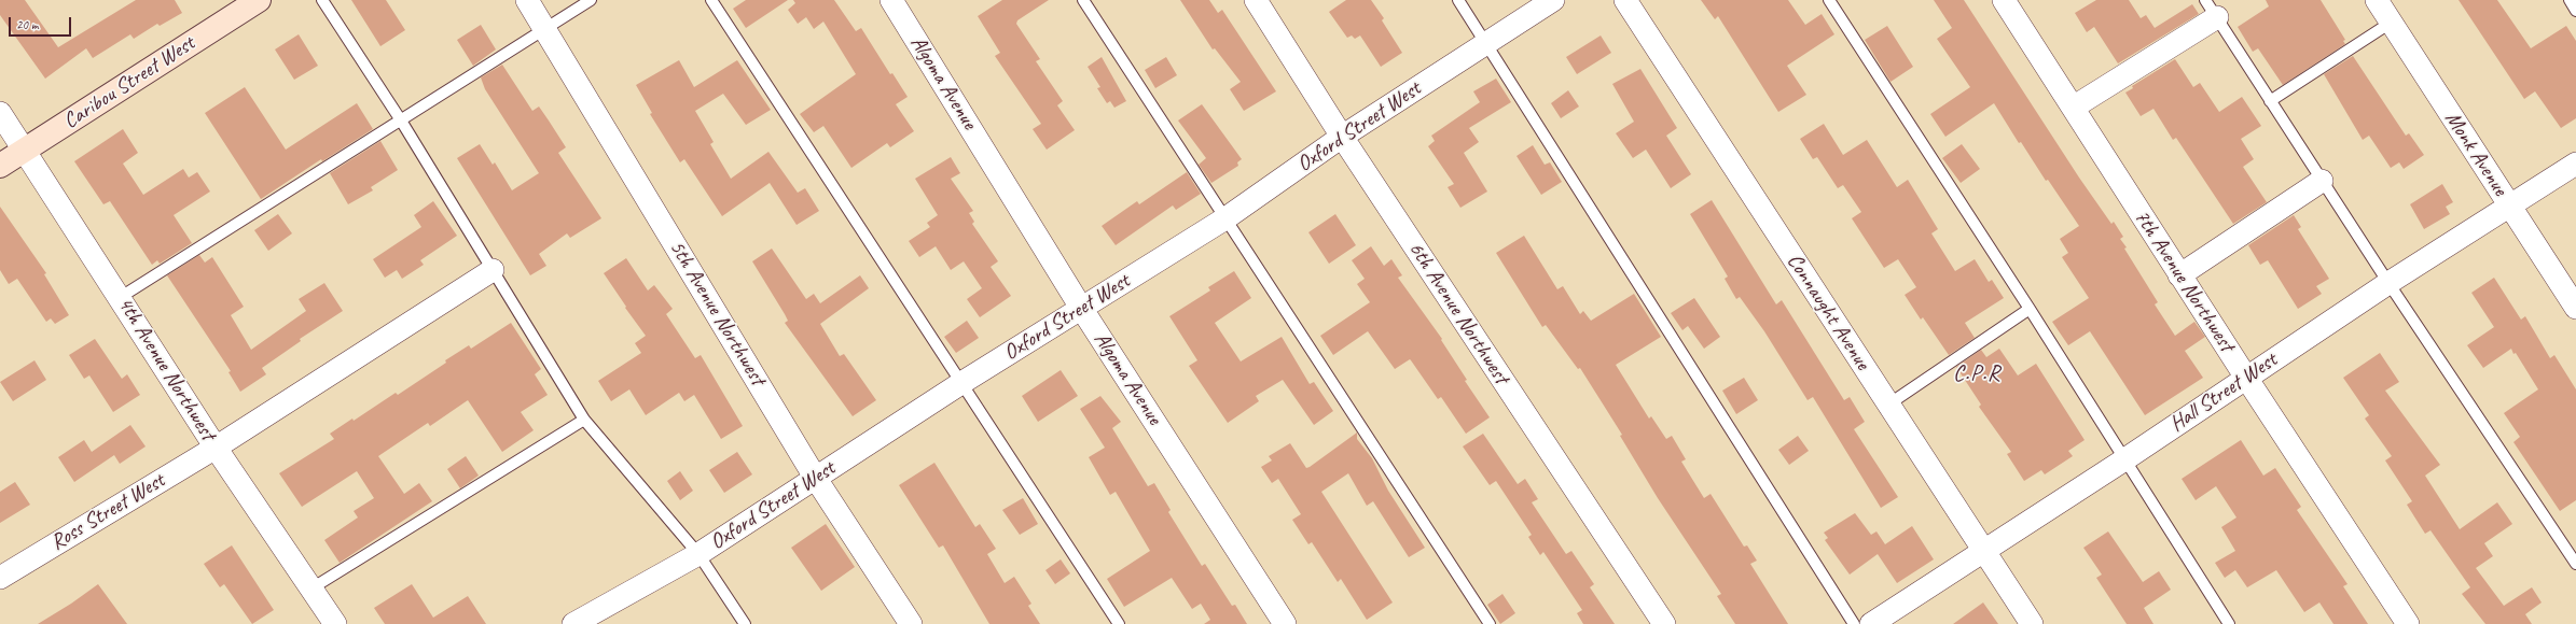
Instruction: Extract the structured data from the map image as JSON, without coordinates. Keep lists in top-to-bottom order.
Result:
{
  "streets": {
    "street": [
      "Caribou Street West",
      "Algoma Avenue",
      "Oxford Street West",
      "Monk Avenue",
      "7th Avenue Northwest",
      "Connaught Avenue",
      "5th Avenue Northwest",
      "6th Avenue Northwest",
      "4th Avenue Northwest",
      "Hall Street West",
      "Ross Street West"
    ]
  },
  "crossings": [
    ["Caribou Street West", "4th Avenue Northwest"],
    ["Algoma Avenue", "Oxford Street West"],
    ["Oxford Street West", "5th Avenue Northwest"],
    ["Oxford Street West", "6th Avenue Northwest"],
    ["Monk Avenue", "Hall Street West"],
    ["7th Avenue Northwest", "Hall Street West"],
    ["Connaught Avenue", "Hall Street West"],
    ["4th Avenue Northwest", "Ross Street West"]
  ],
  "districts": ["C.P.R"],
  "scale_bar": "20 m"
}
